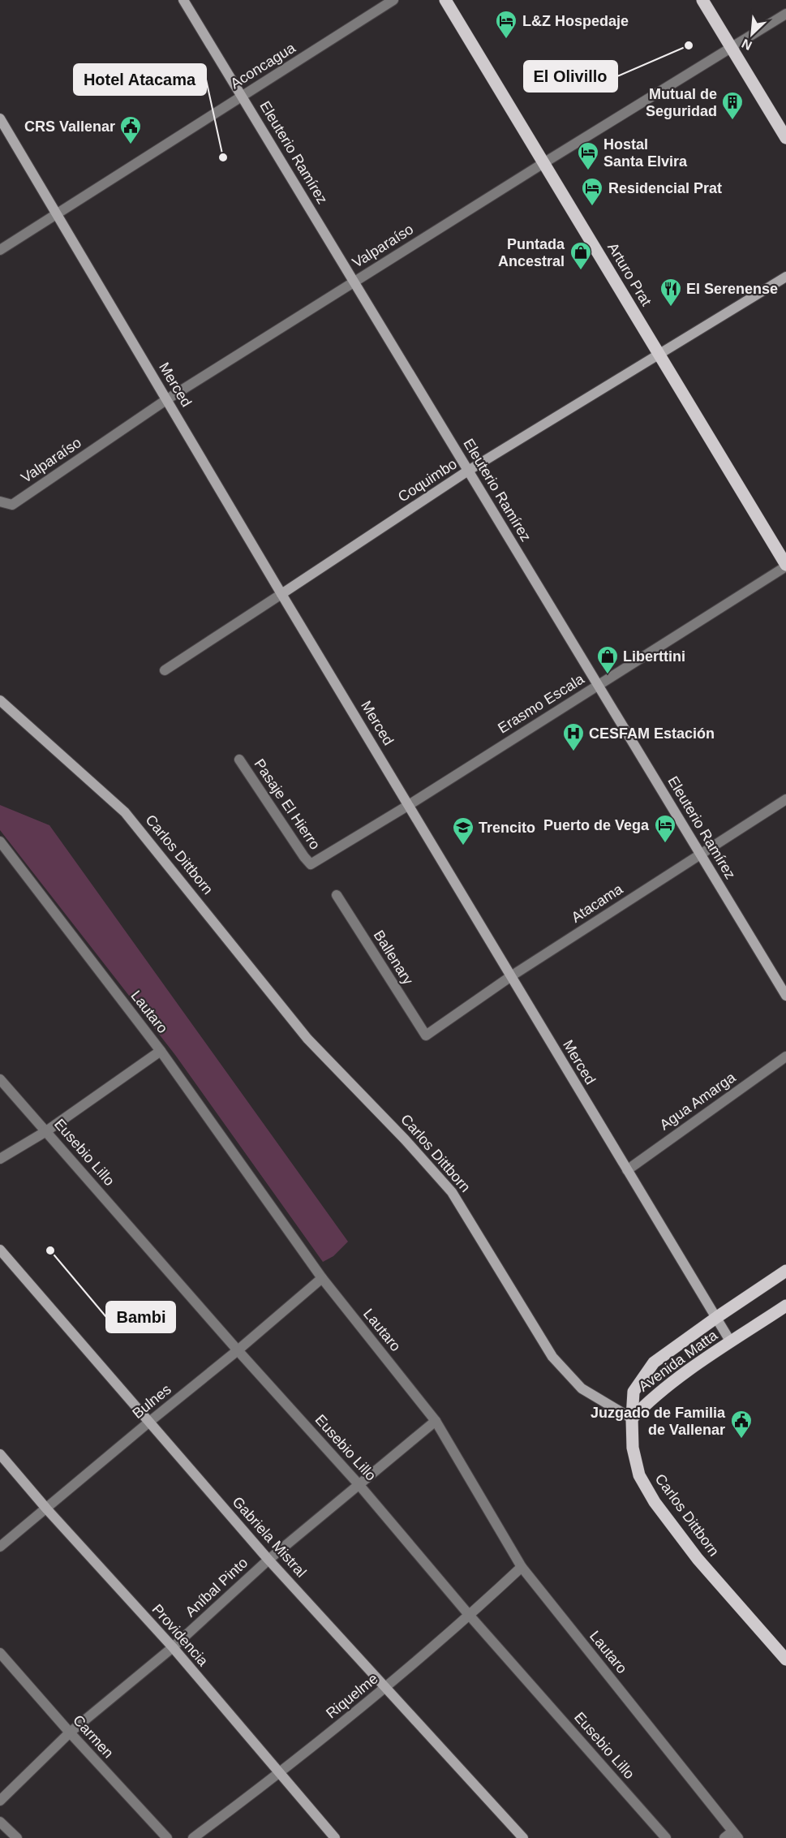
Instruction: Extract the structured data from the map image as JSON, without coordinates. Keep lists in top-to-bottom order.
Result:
{
  "streets": {
    "main road": [
      "Eleuterio Ramírez",
      "Arturo Prat",
      "Merced",
      "Coquimbo",
      "Carlos Dittborn",
      "Avenida Matta",
      "Gabriela Mistral",
      "Providencia"
    ],
    "street": [
      "Aconcagua",
      "Valparaíso",
      "Erasmo Escala",
      "Pasaje El Hierro",
      "Atacama",
      "Ballenary",
      "Lautaro",
      "Agua Amarga",
      "Eusebio Lillo",
      "Bulnes",
      "Aníbal Pinto",
      "Riquelme",
      "Carmen"
    ]
  },
  "crossings": [
    ["Aconcagua", "Eleuterio Ramírez"],
    ["Aconcagua", "Merced"],
    ["Eleuterio Ramírez", "Valparaíso"],
    ["Eleuterio Ramírez", "Coquimbo"],
    ["Eleuterio Ramírez", "Erasmo Escala"],
    ["Eleuterio Ramírez", "Atacama"],
    ["Valparaíso", "Arturo Prat"],
    ["Valparaíso", "Merced"],
    ["Arturo Prat", "Coquimbo"],
    ["Arturo Prat", "Erasmo Escala"],
    ["Merced", "Coquimbo"],
    ["Merced", "Erasmo Escala"],
    ["Merced", "Atacama"],
    ["Merced", "Agua Amarga"],
    ["Merced", "Avenida Matta"],
    ["Erasmo Escala", "Pasaje El Hierro"],
    ["Carlos Dittborn", "Avenida Matta"],
    ["Atacama", "Ballenary"],
    ["Lautaro", "Bulnes"],
    ["Lautaro", "Aníbal Pinto"],
    ["Lautaro", "Riquelme"],
    ["Eusebio Lillo", "Bulnes"],
    ["Eusebio Lillo", "Aníbal Pinto"],
    ["Eusebio Lillo", "Riquelme"],
    ["Bulnes", "Gabriela Mistral"],
    ["Bulnes", "Providencia"],
    ["Gabriela Mistral", "Aníbal Pinto"],
    ["Gabriela Mistral", "Riquelme"],
    ["Aníbal Pinto", "Providencia"],
    ["Aníbal Pinto", "Carmen"],
    ["Providencia", "Riquelme"]
  ],
  "places": {
    "hotel": [
      "L&Z Hospedaje",
      "Hostal Santa Elvira",
      "Residencial Prat",
      "Puerto de Vega"
    ],
    "other": ["El Olivillo", "Hotel Atacama", "Bambi"],
    "building": ["Mutual de Seguridad"],
    "public building": ["CRS Vallenar", "Juzgado de Familia de Vallenar"],
    "shop": ["Puntada Ancestral", "Liberttini"],
    "restaurant": ["El Serenense"],
    "hospital": ["CESFAM Estación"],
    "school or university": ["Trencito"]
  },
  "north": "bottom left"
}
